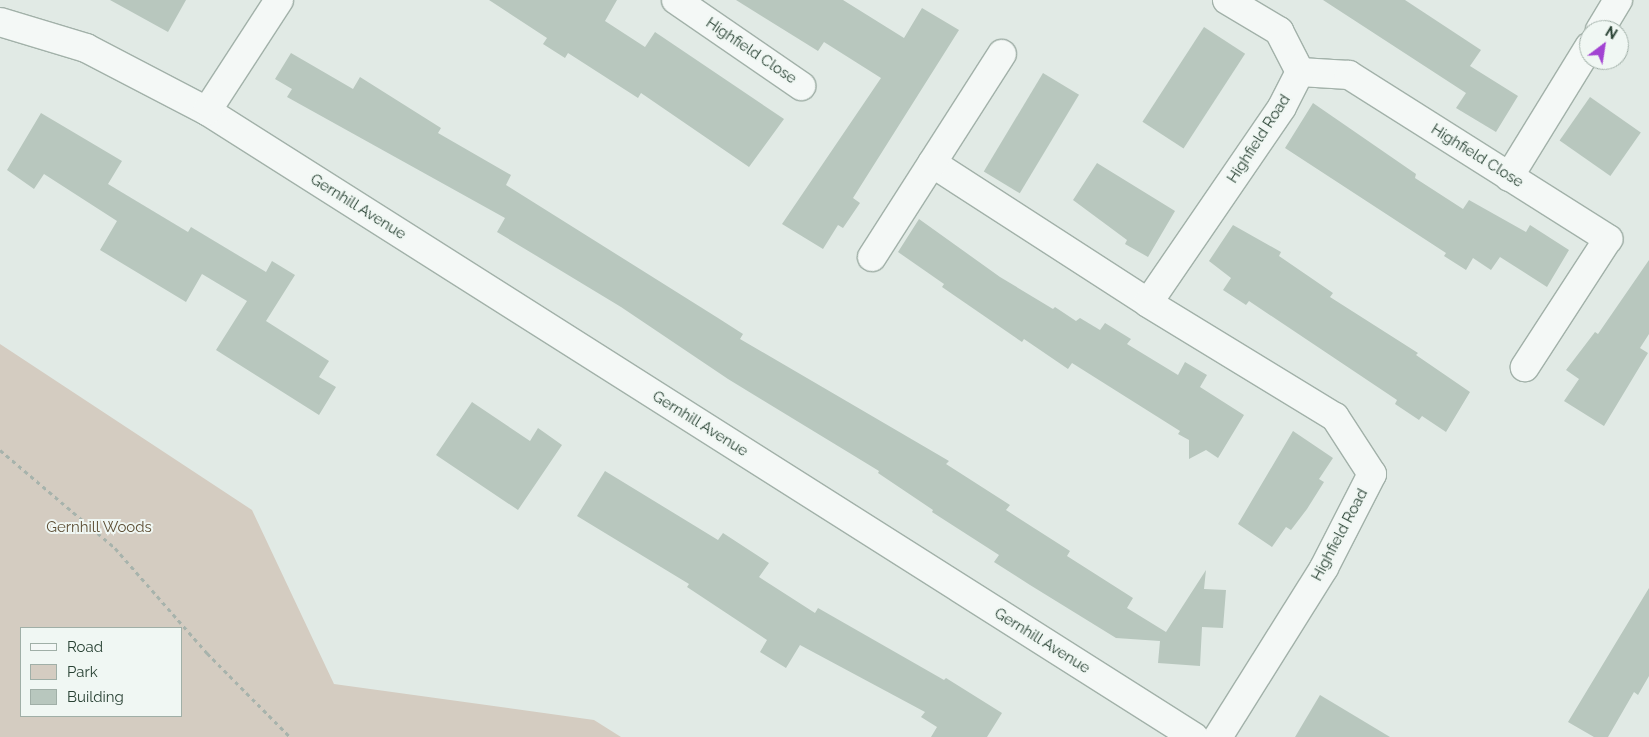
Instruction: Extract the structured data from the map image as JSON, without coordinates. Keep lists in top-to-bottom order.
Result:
{
  "streets": {
    "street": ["Highfield Close", "Highfield Road", "Gernhill Avenue"]
  },
  "crossings": [
    ["Highfield Close", "Highfield Road"]
  ],
  "parks": ["Gernhill Woods"],
  "legend": ["Road", "Park", "Building"],
  "north": "top right"
}
